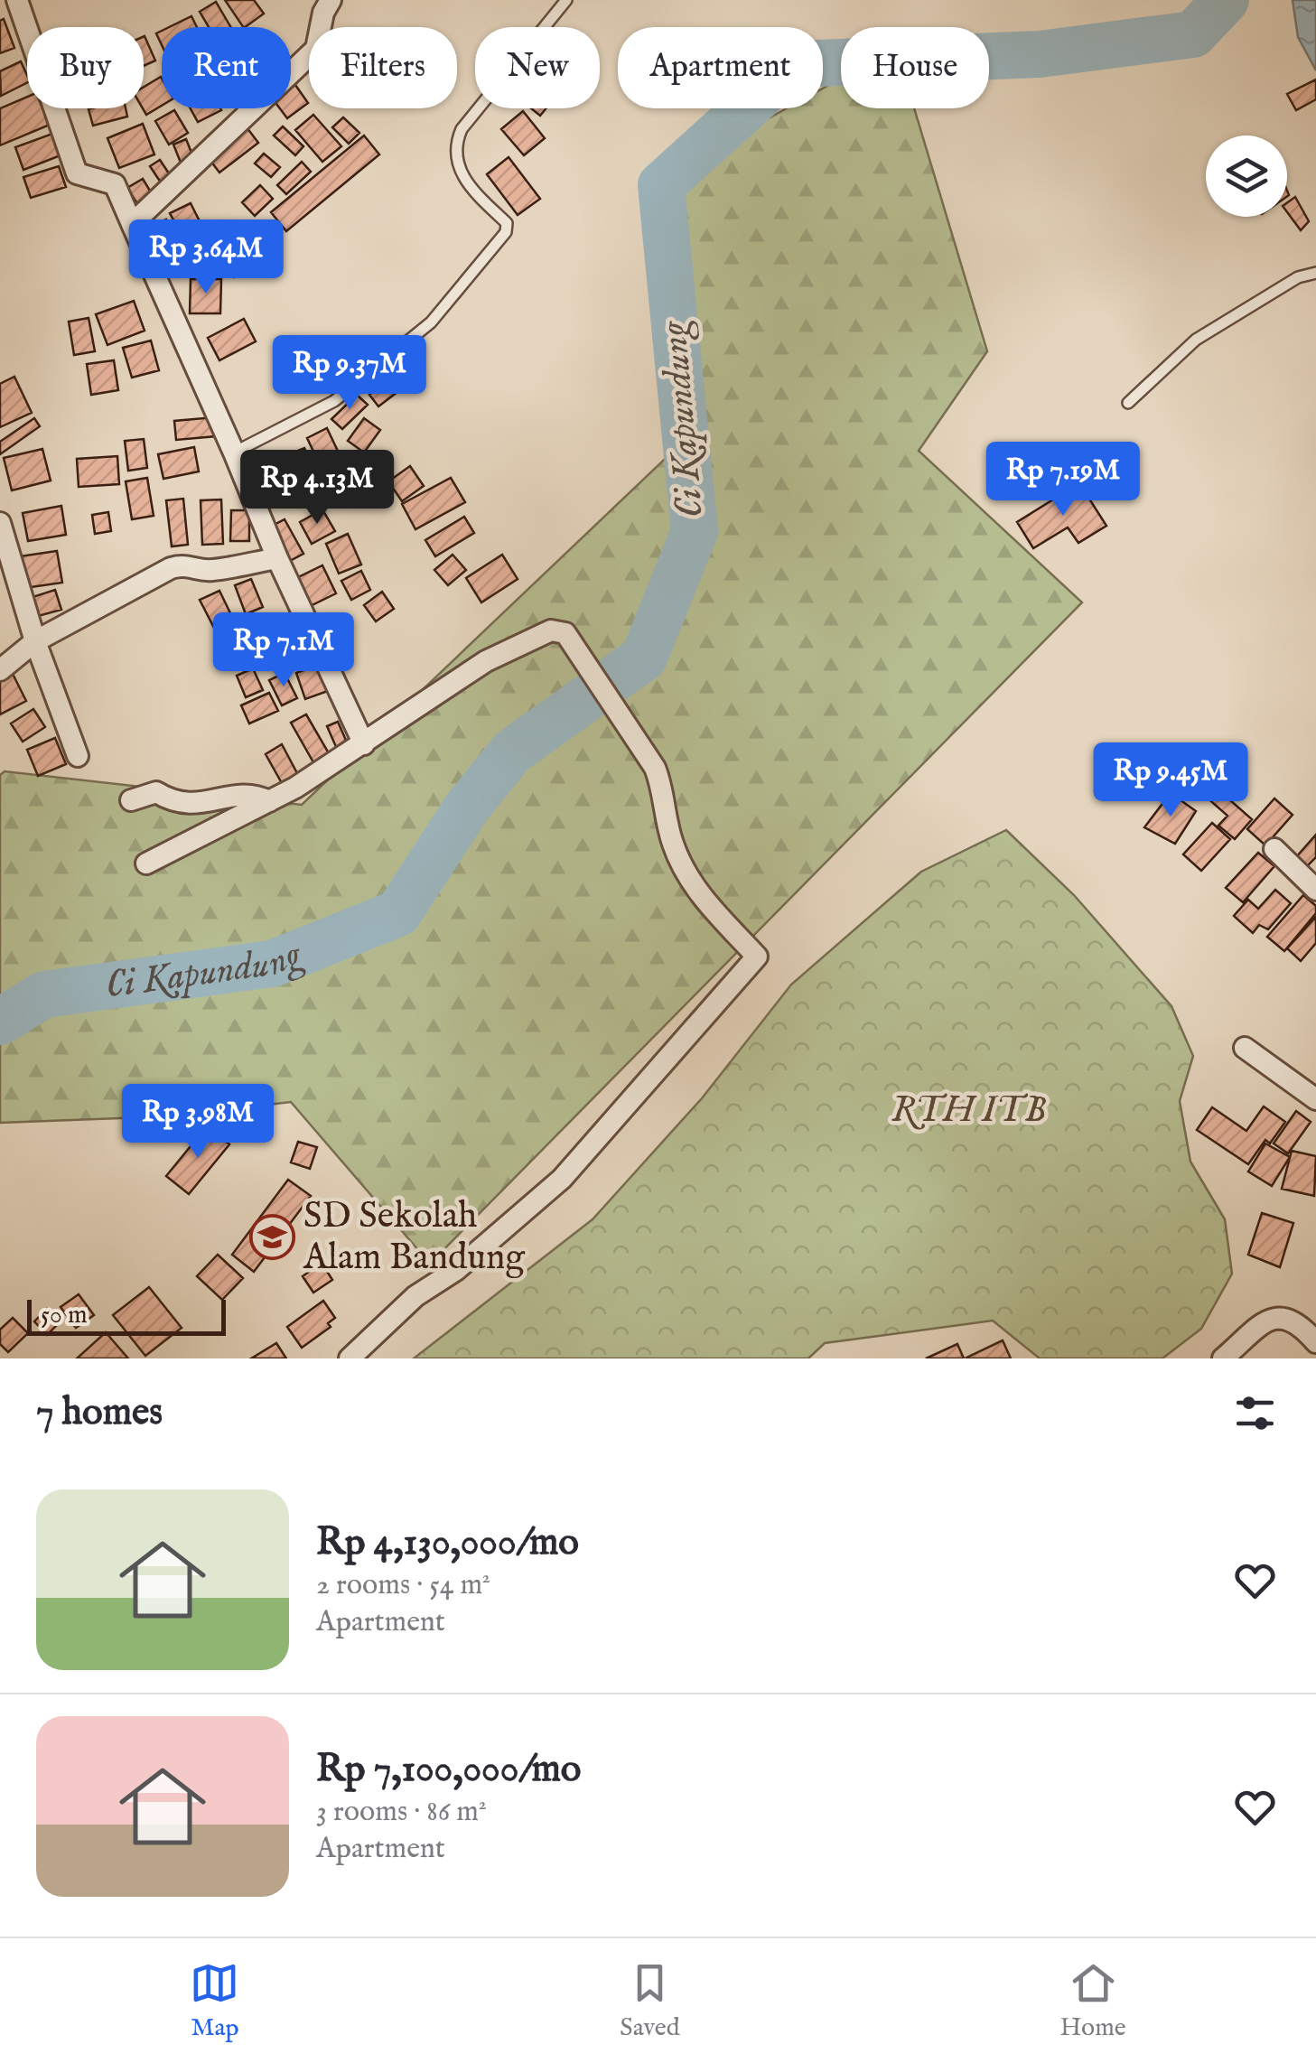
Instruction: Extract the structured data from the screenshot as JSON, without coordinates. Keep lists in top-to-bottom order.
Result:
{
  "water": ["Ci Kapundung"],
  "parks": ["RTH ITB"],
  "places": {
    "school or university": ["SD Sekolah Alam Bandung"]
  },
  "scale_bar": "50 m",
  "page": {
    "chip": [
      "Buy",
      "Rent",
      "Filters",
      "New",
      "Apartment",
      "House"
    ],
    "price": [
      "Rp 3.64M",
      "Rp 9.37M",
      "Rp 7.19M",
      "Rp 4.13M",
      "Rp 7.1M",
      "Rp 9.45M",
      "Rp 3.98M"
    ],
    "scale": "50 m",
    "heading": "7 homes",
    "list": [
      {
        "name": "Rp 4,130,000/mo",
        "note": "2 rooms · 54 m² · Apartment"
      },
      {
        "name": "Rp 7,100,000/mo",
        "note": "3 rooms · 86 m² · Apartment"
      }
    ],
    "tabs": ["Map", "Saved", "Home"]
  }
}
